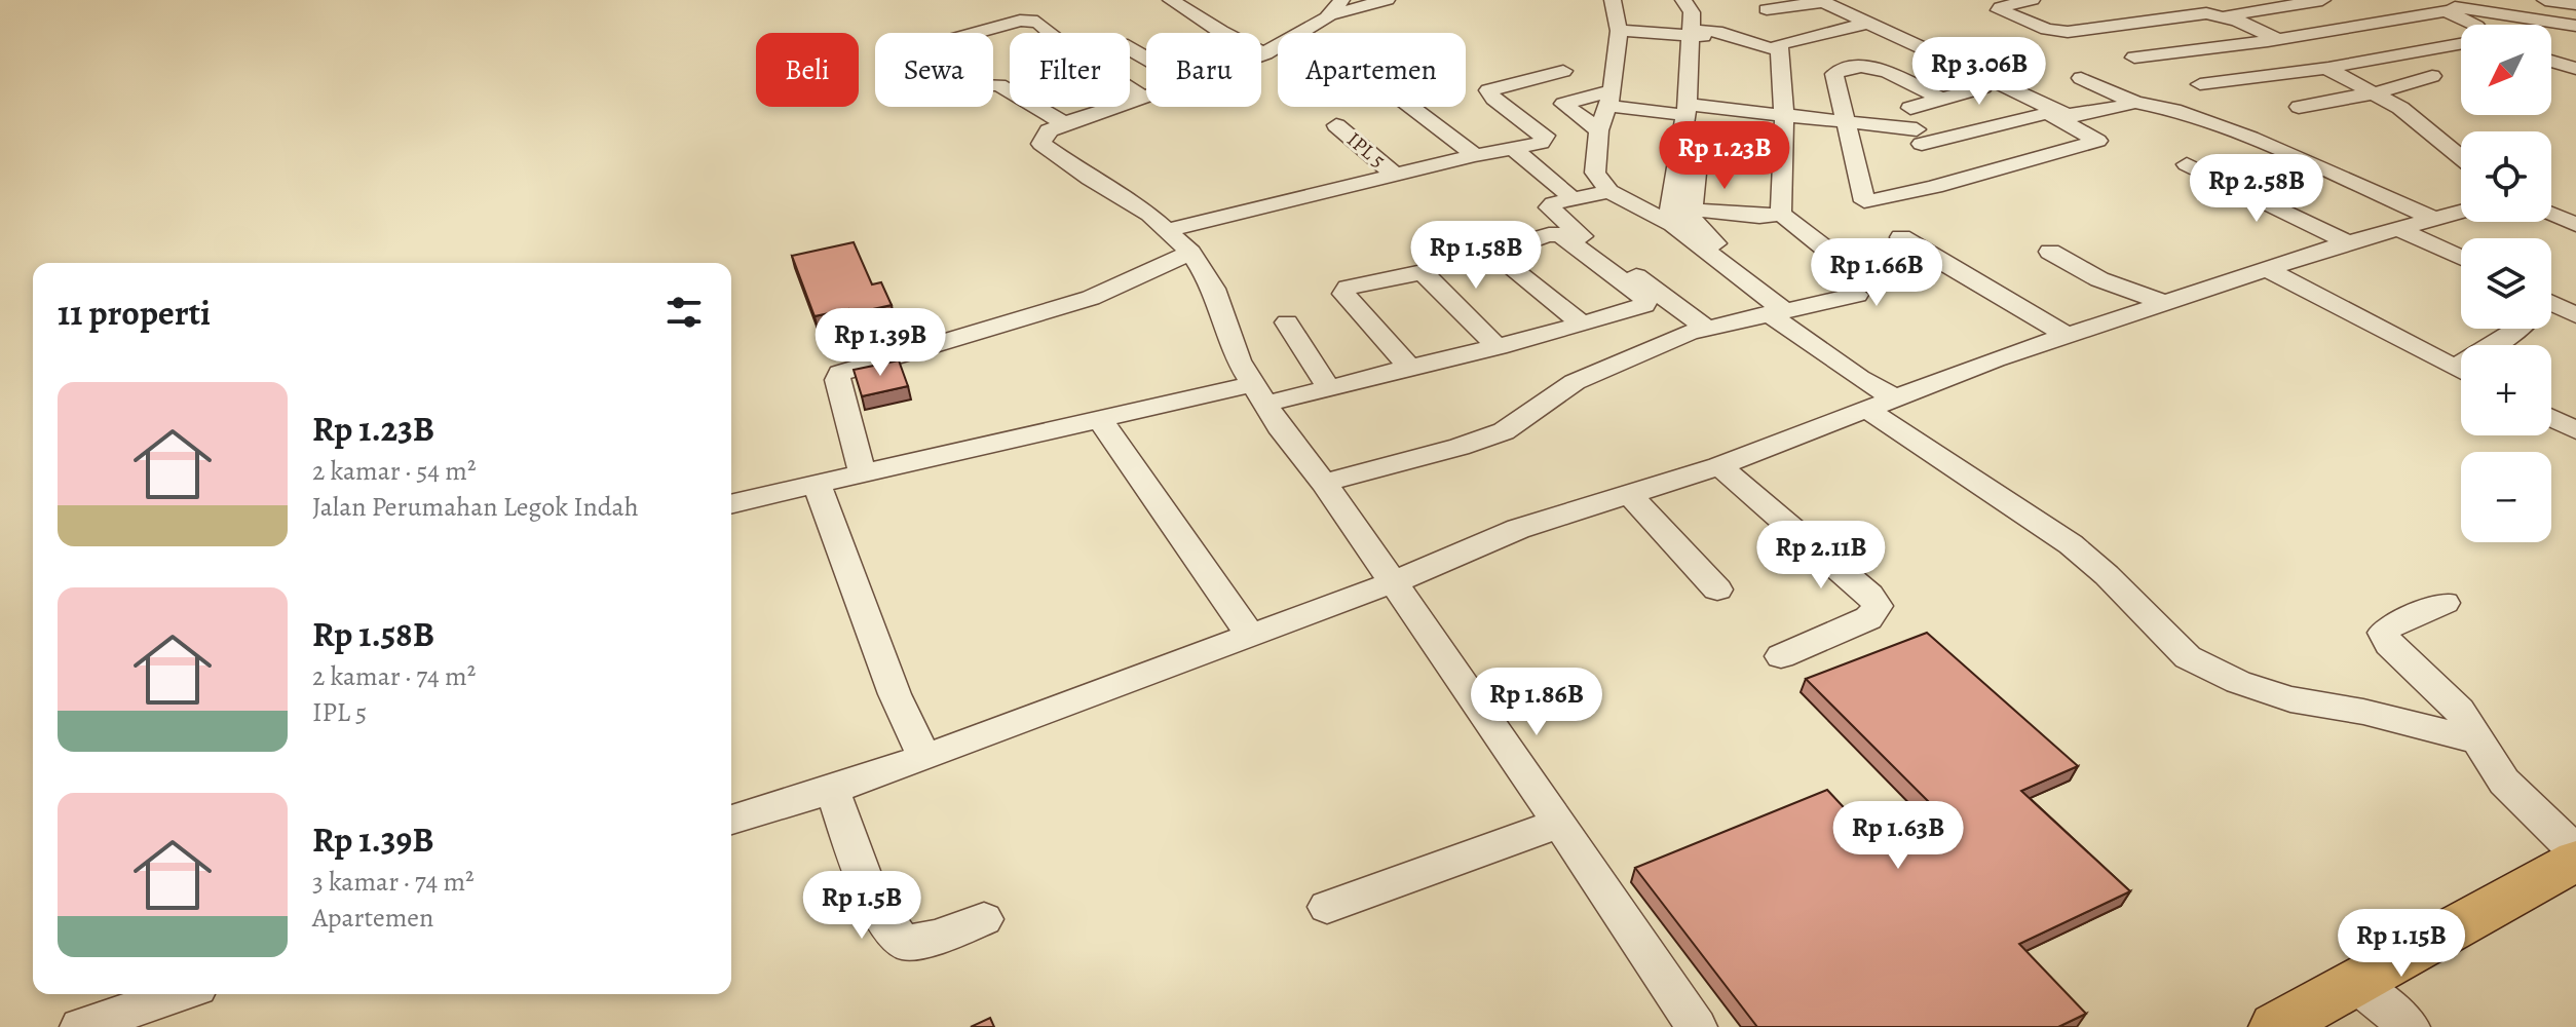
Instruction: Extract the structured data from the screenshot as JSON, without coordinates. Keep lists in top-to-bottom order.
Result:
{
  "streets": {
    "street": ["IPL 5"]
  },
  "north": "bottom left",
  "page": {
    "map_buttons": ["+", "−"],
    "chip": [
      "Beli",
      "Sewa",
      "Filter",
      "Baru",
      "Apartemen"
    ],
    "price": [
      "Rp 3.06B",
      "Rp 1.23B",
      "Rp 2.58B",
      "Rp 1.58B",
      "Rp 1.66B",
      "Rp 1.39B",
      "Rp 2.11B",
      "Rp 1.86B",
      "Rp 1.63B",
      "Rp 1.5B",
      "Rp 1.15B"
    ],
    "heading": "11 properti",
    "list": [
      {
        "name": "Rp 1.23B",
        "note": "2 kamar · 54 m² · Jalan Perumahan Legok Indah"
      },
      {
        "name": "Rp 1.58B",
        "note": "2 kamar · 74 m² · IPL 5"
      },
      {
        "name": "Rp 1.39B",
        "note": "3 kamar · 74 m² · Apartemen"
      }
    ]
  }
}
